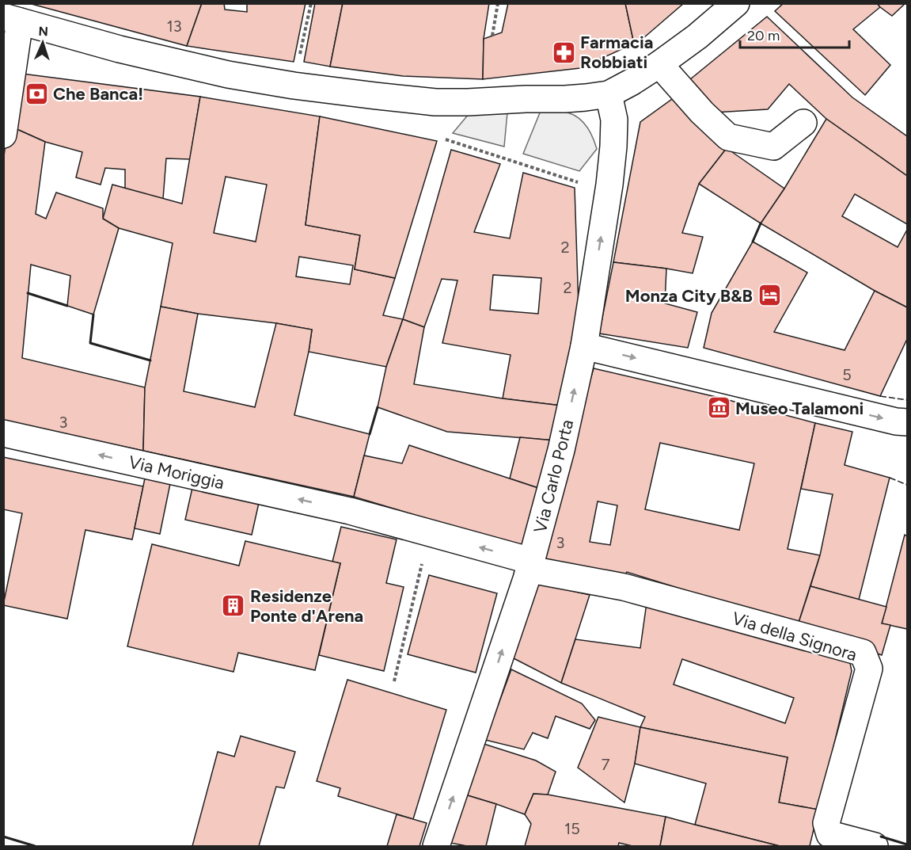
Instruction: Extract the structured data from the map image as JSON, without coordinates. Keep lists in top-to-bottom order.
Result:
{
  "streets": {
    "street": ["Via Moriggia", "Via Carlo Porta", "Via della Signora"]
  },
  "crossings": [
    ["Via Moriggia", "Via Carlo Porta"],
    ["Via Moriggia", "Via della Signora"],
    ["Via Carlo Porta", "Via della Signora"]
  ],
  "one_way": ["Via Moriggia", "Via Carlo Porta"],
  "places": {
    "pharmacy": ["Farmacia Robbiati"],
    "bank": ["Che Banca!"],
    "hotel": ["Monza City B&B"],
    "museum": ["Museo Talamoni"],
    "building": ["Residenze Ponte d'Arena"]
  },
  "house_numbers": [
    "13",
    "2",
    "2",
    "5",
    "3",
    "3",
    "7",
    "15"
  ],
  "scale_bar": "20 m",
  "north": "top"
}
